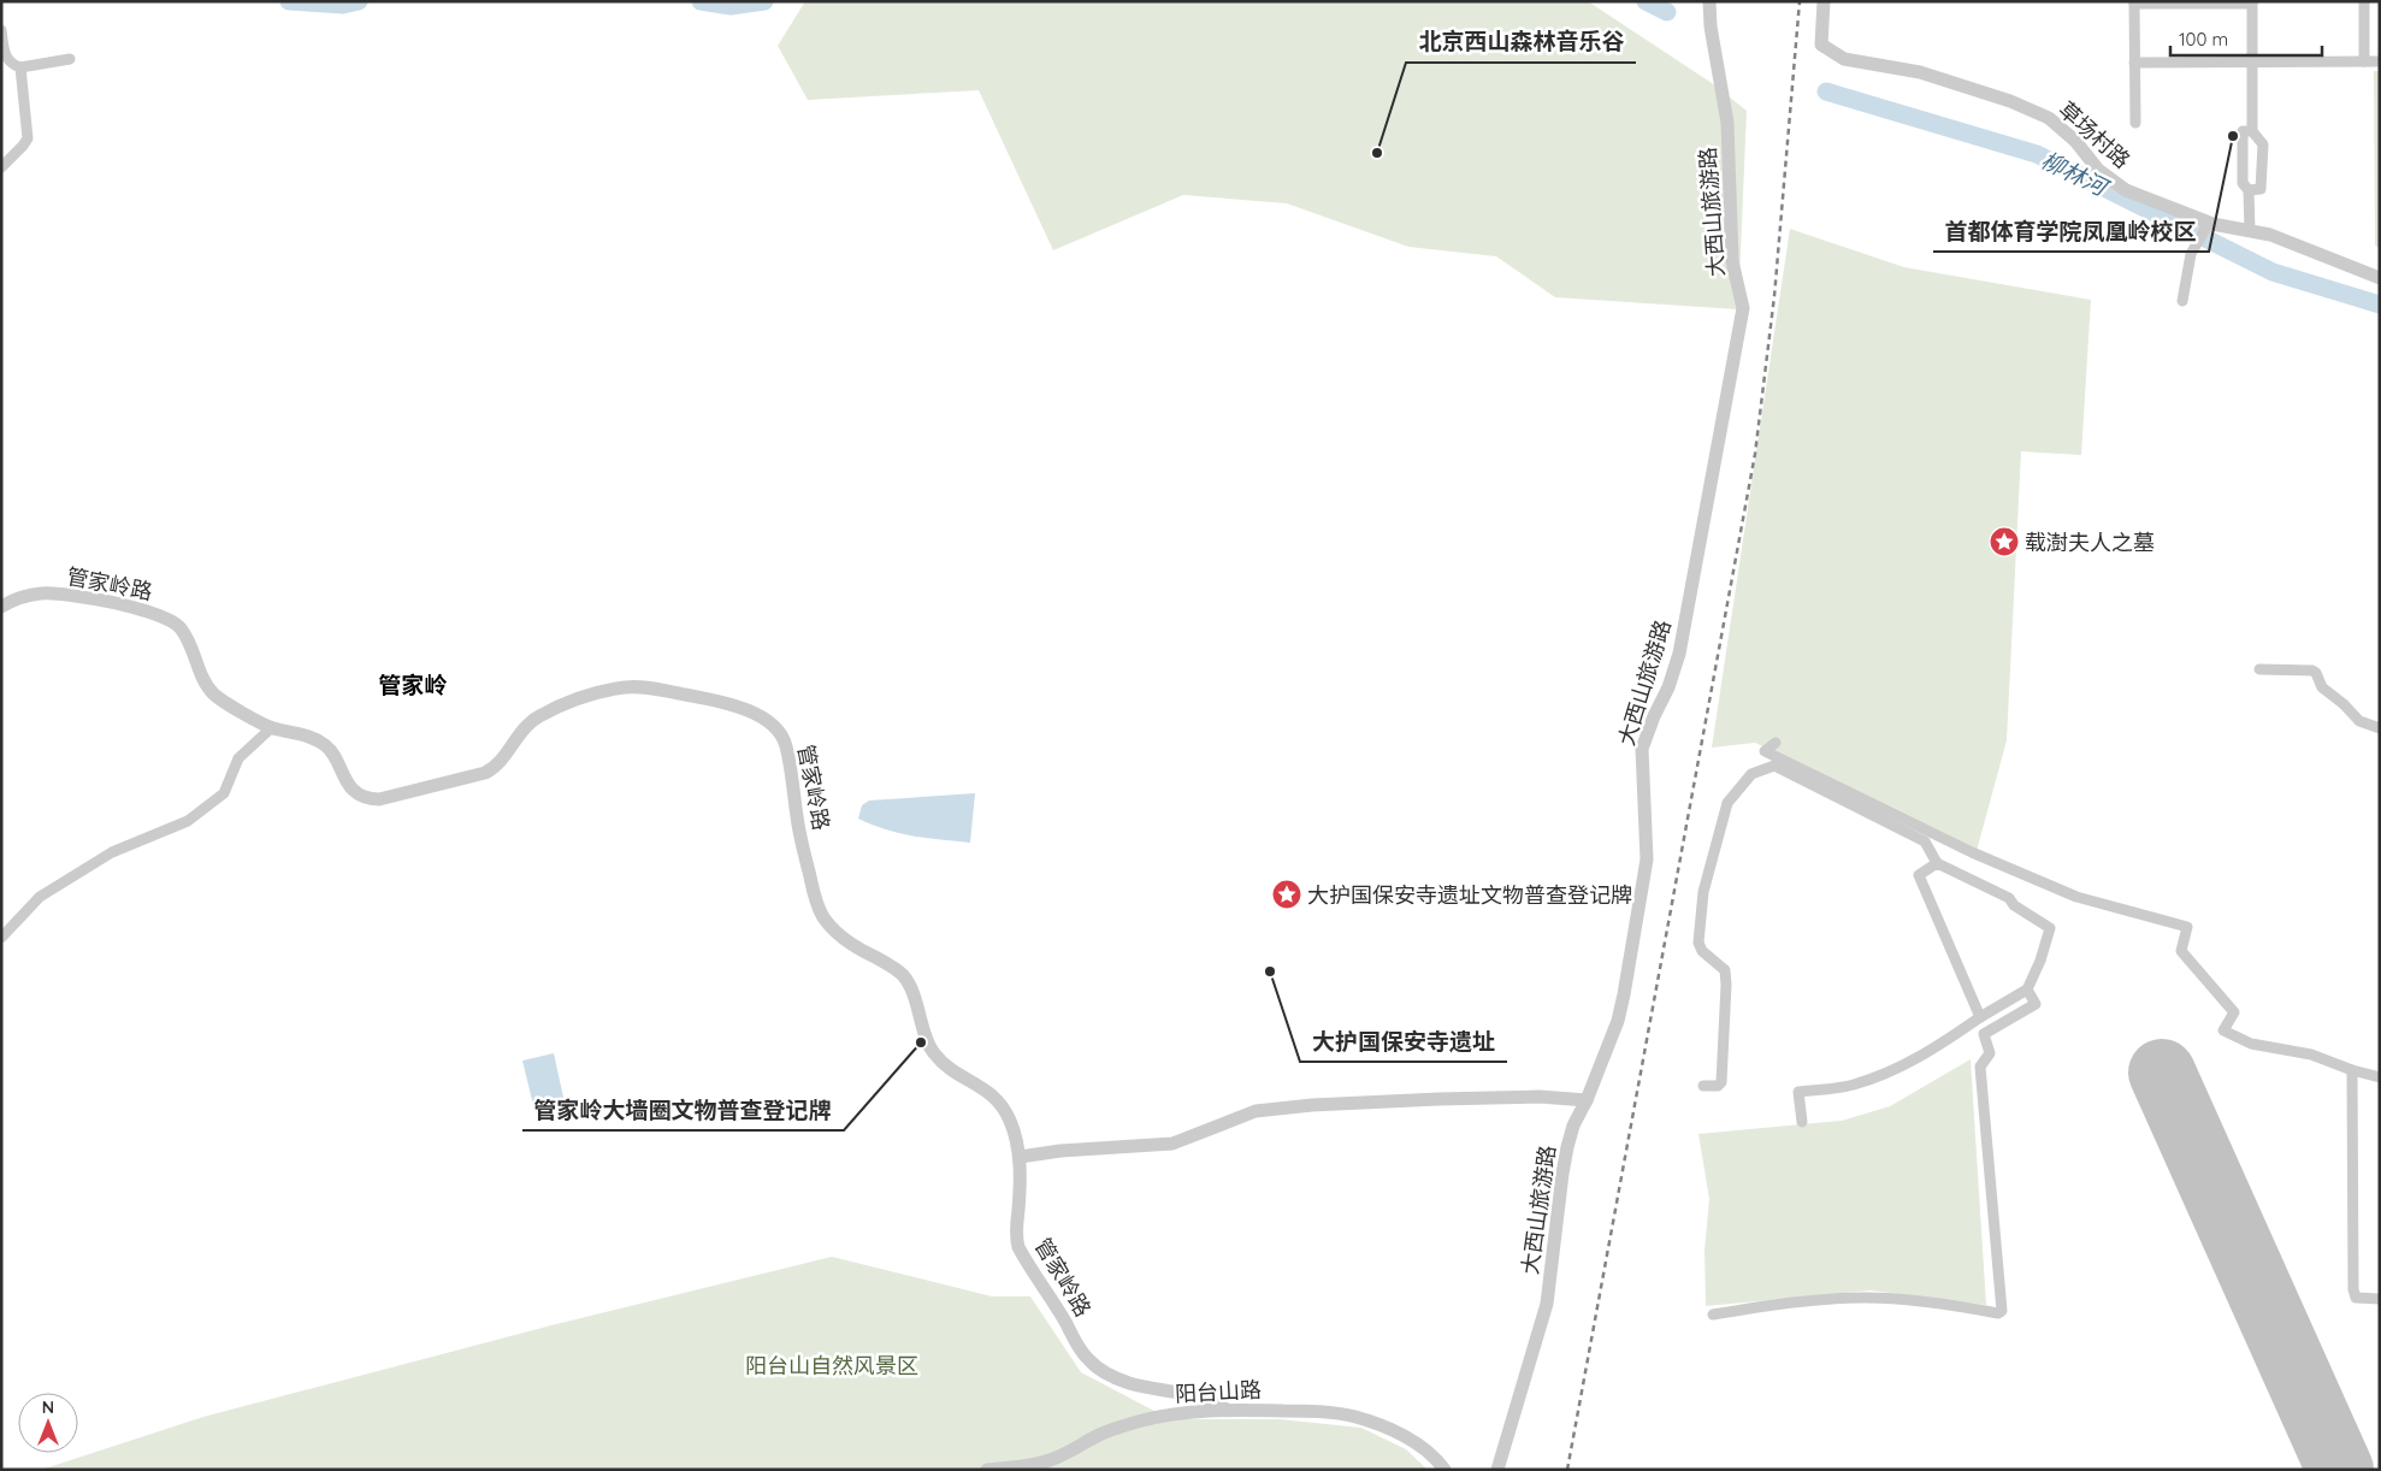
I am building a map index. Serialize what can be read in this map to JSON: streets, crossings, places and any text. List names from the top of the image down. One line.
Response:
{"streets":{"street":["草场村路","大西山旅游路","管家岭路","阳台山路"]},"crossings":[["管家岭路","阳台山路"]],"districts":["管家岭"],"water":["柳林河"],"parks":["阳台山自然风景区"],"places":{"other":["首都体育学院凤凰岭校区","北京西山森林音乐谷","大护国保安寺遗址","管家岭大墙圈文物普查登记牌"],"place":["载澍夫人之墓","大护国保安寺遗址文物普查登记牌"]},"scale_bar":"100 m","north":"top"}
